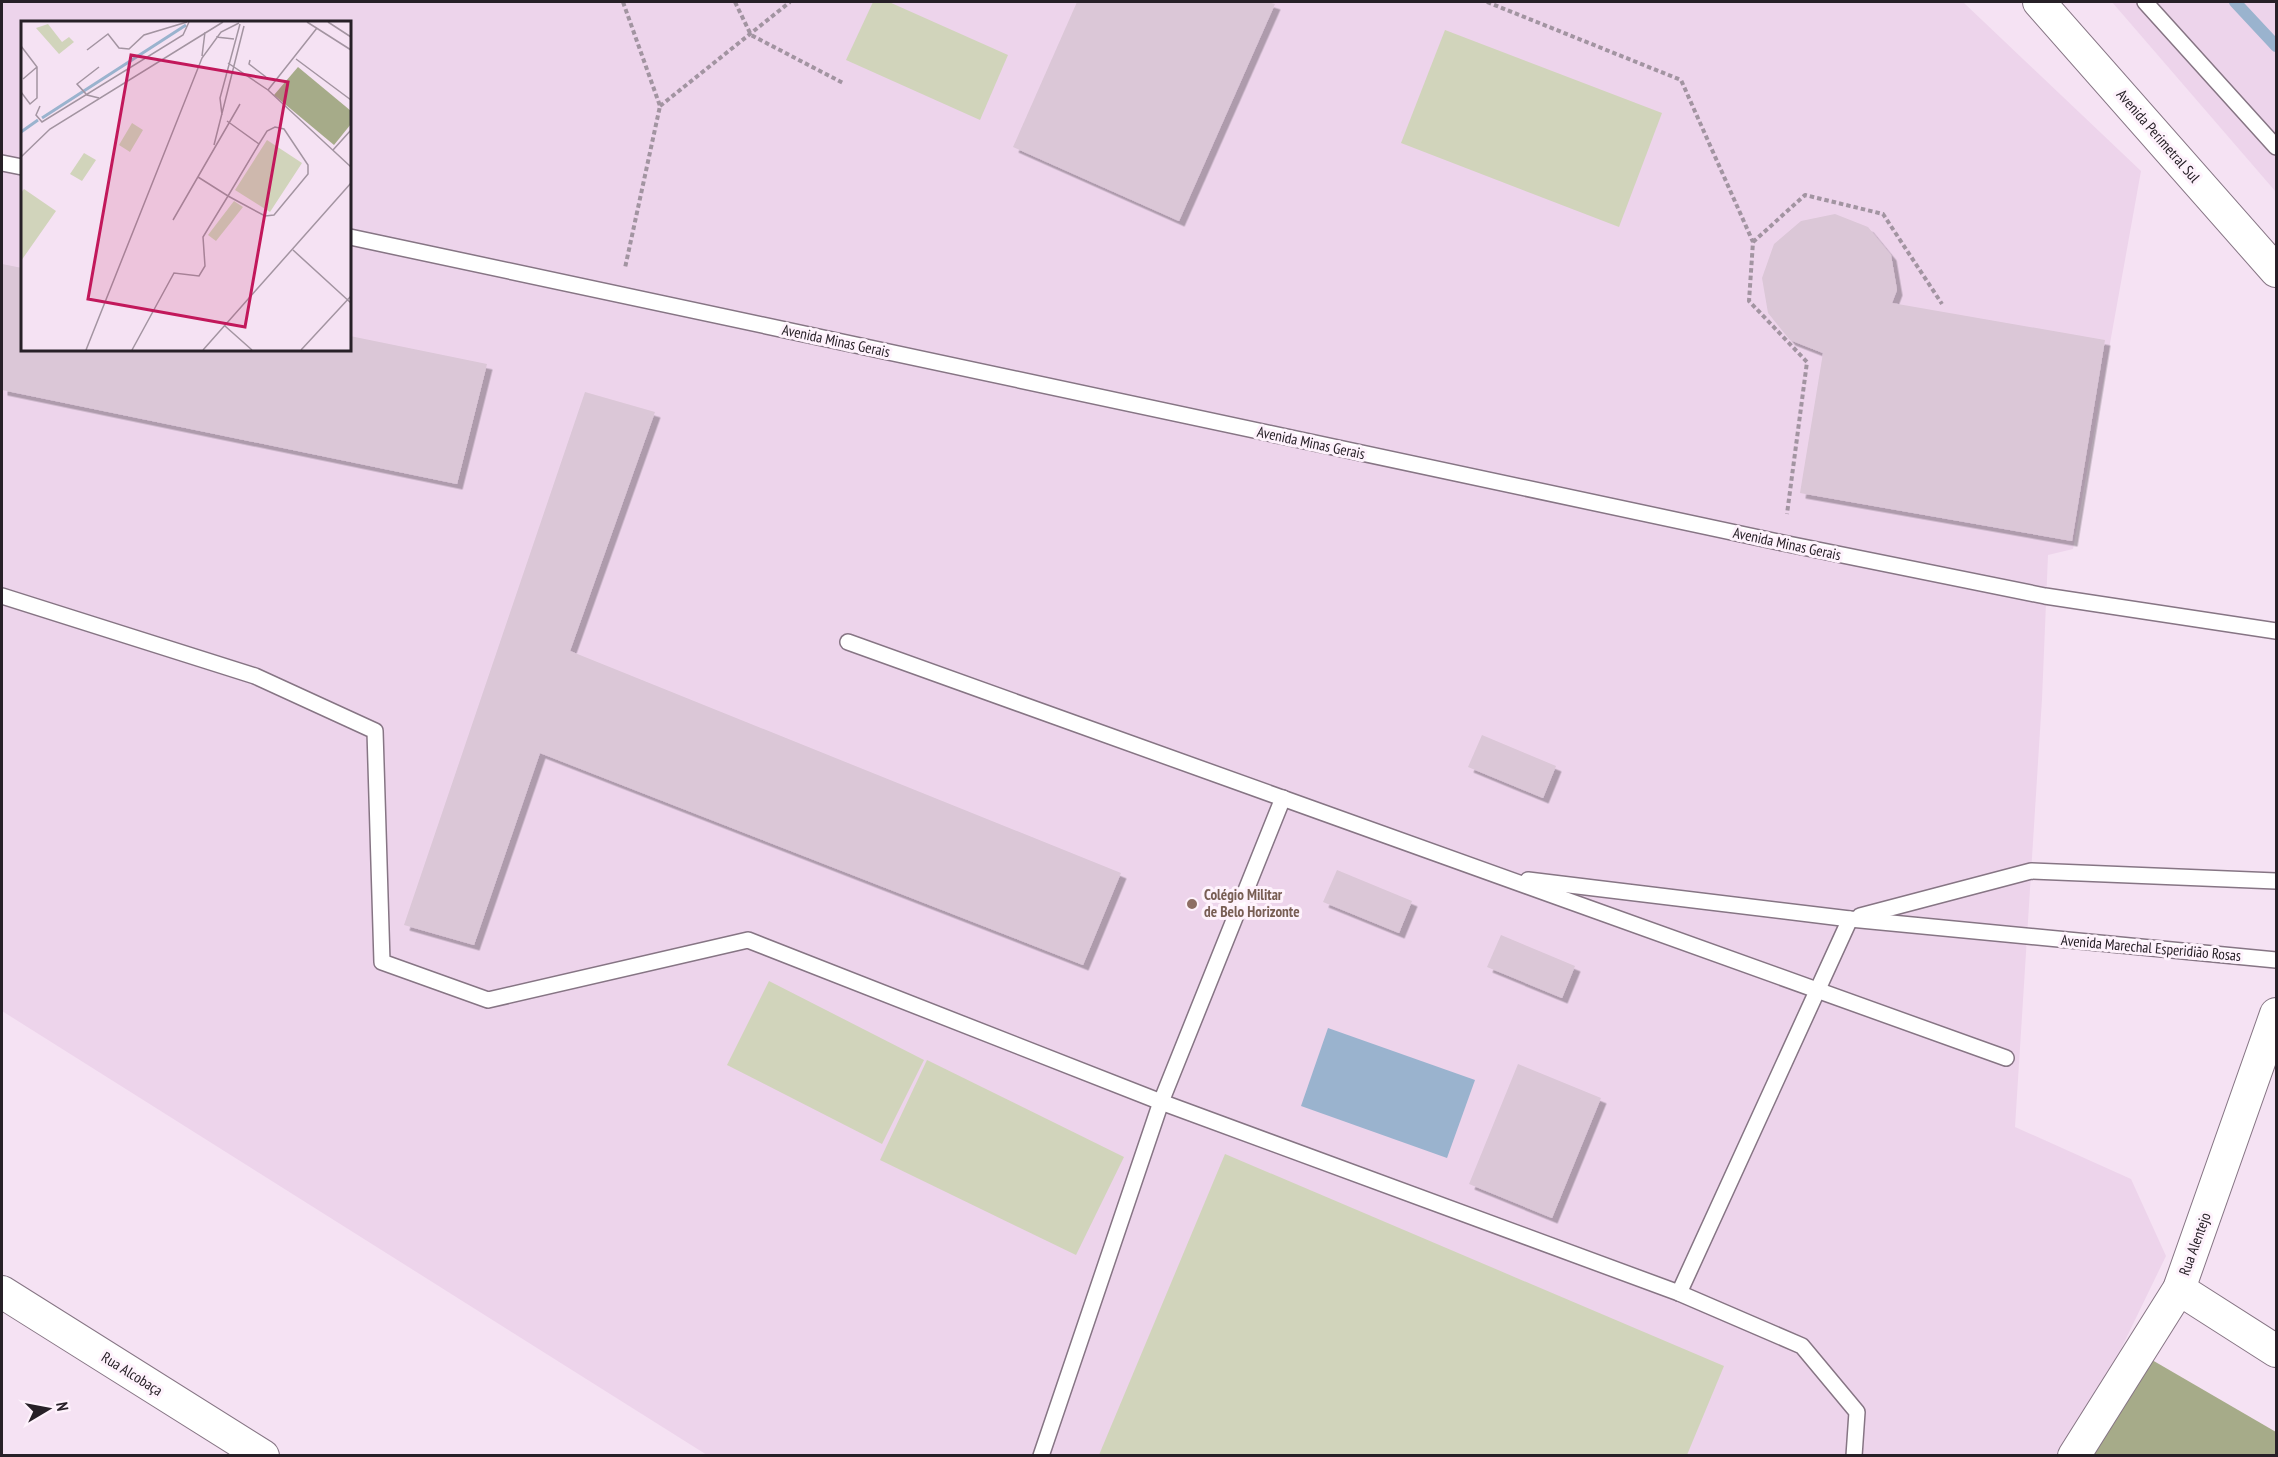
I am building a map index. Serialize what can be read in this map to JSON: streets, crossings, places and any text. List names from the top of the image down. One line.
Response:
{"streets":{"street":["Avenida Perimetral Sul","Rua Alentejo","Rua Alcobaça"],"lane":["Avenida Minas Gerais","Avenida Marechal Esperidião Rosas"]},"places":["Colégio Militar de Belo Horizonte"],"north":"right"}
